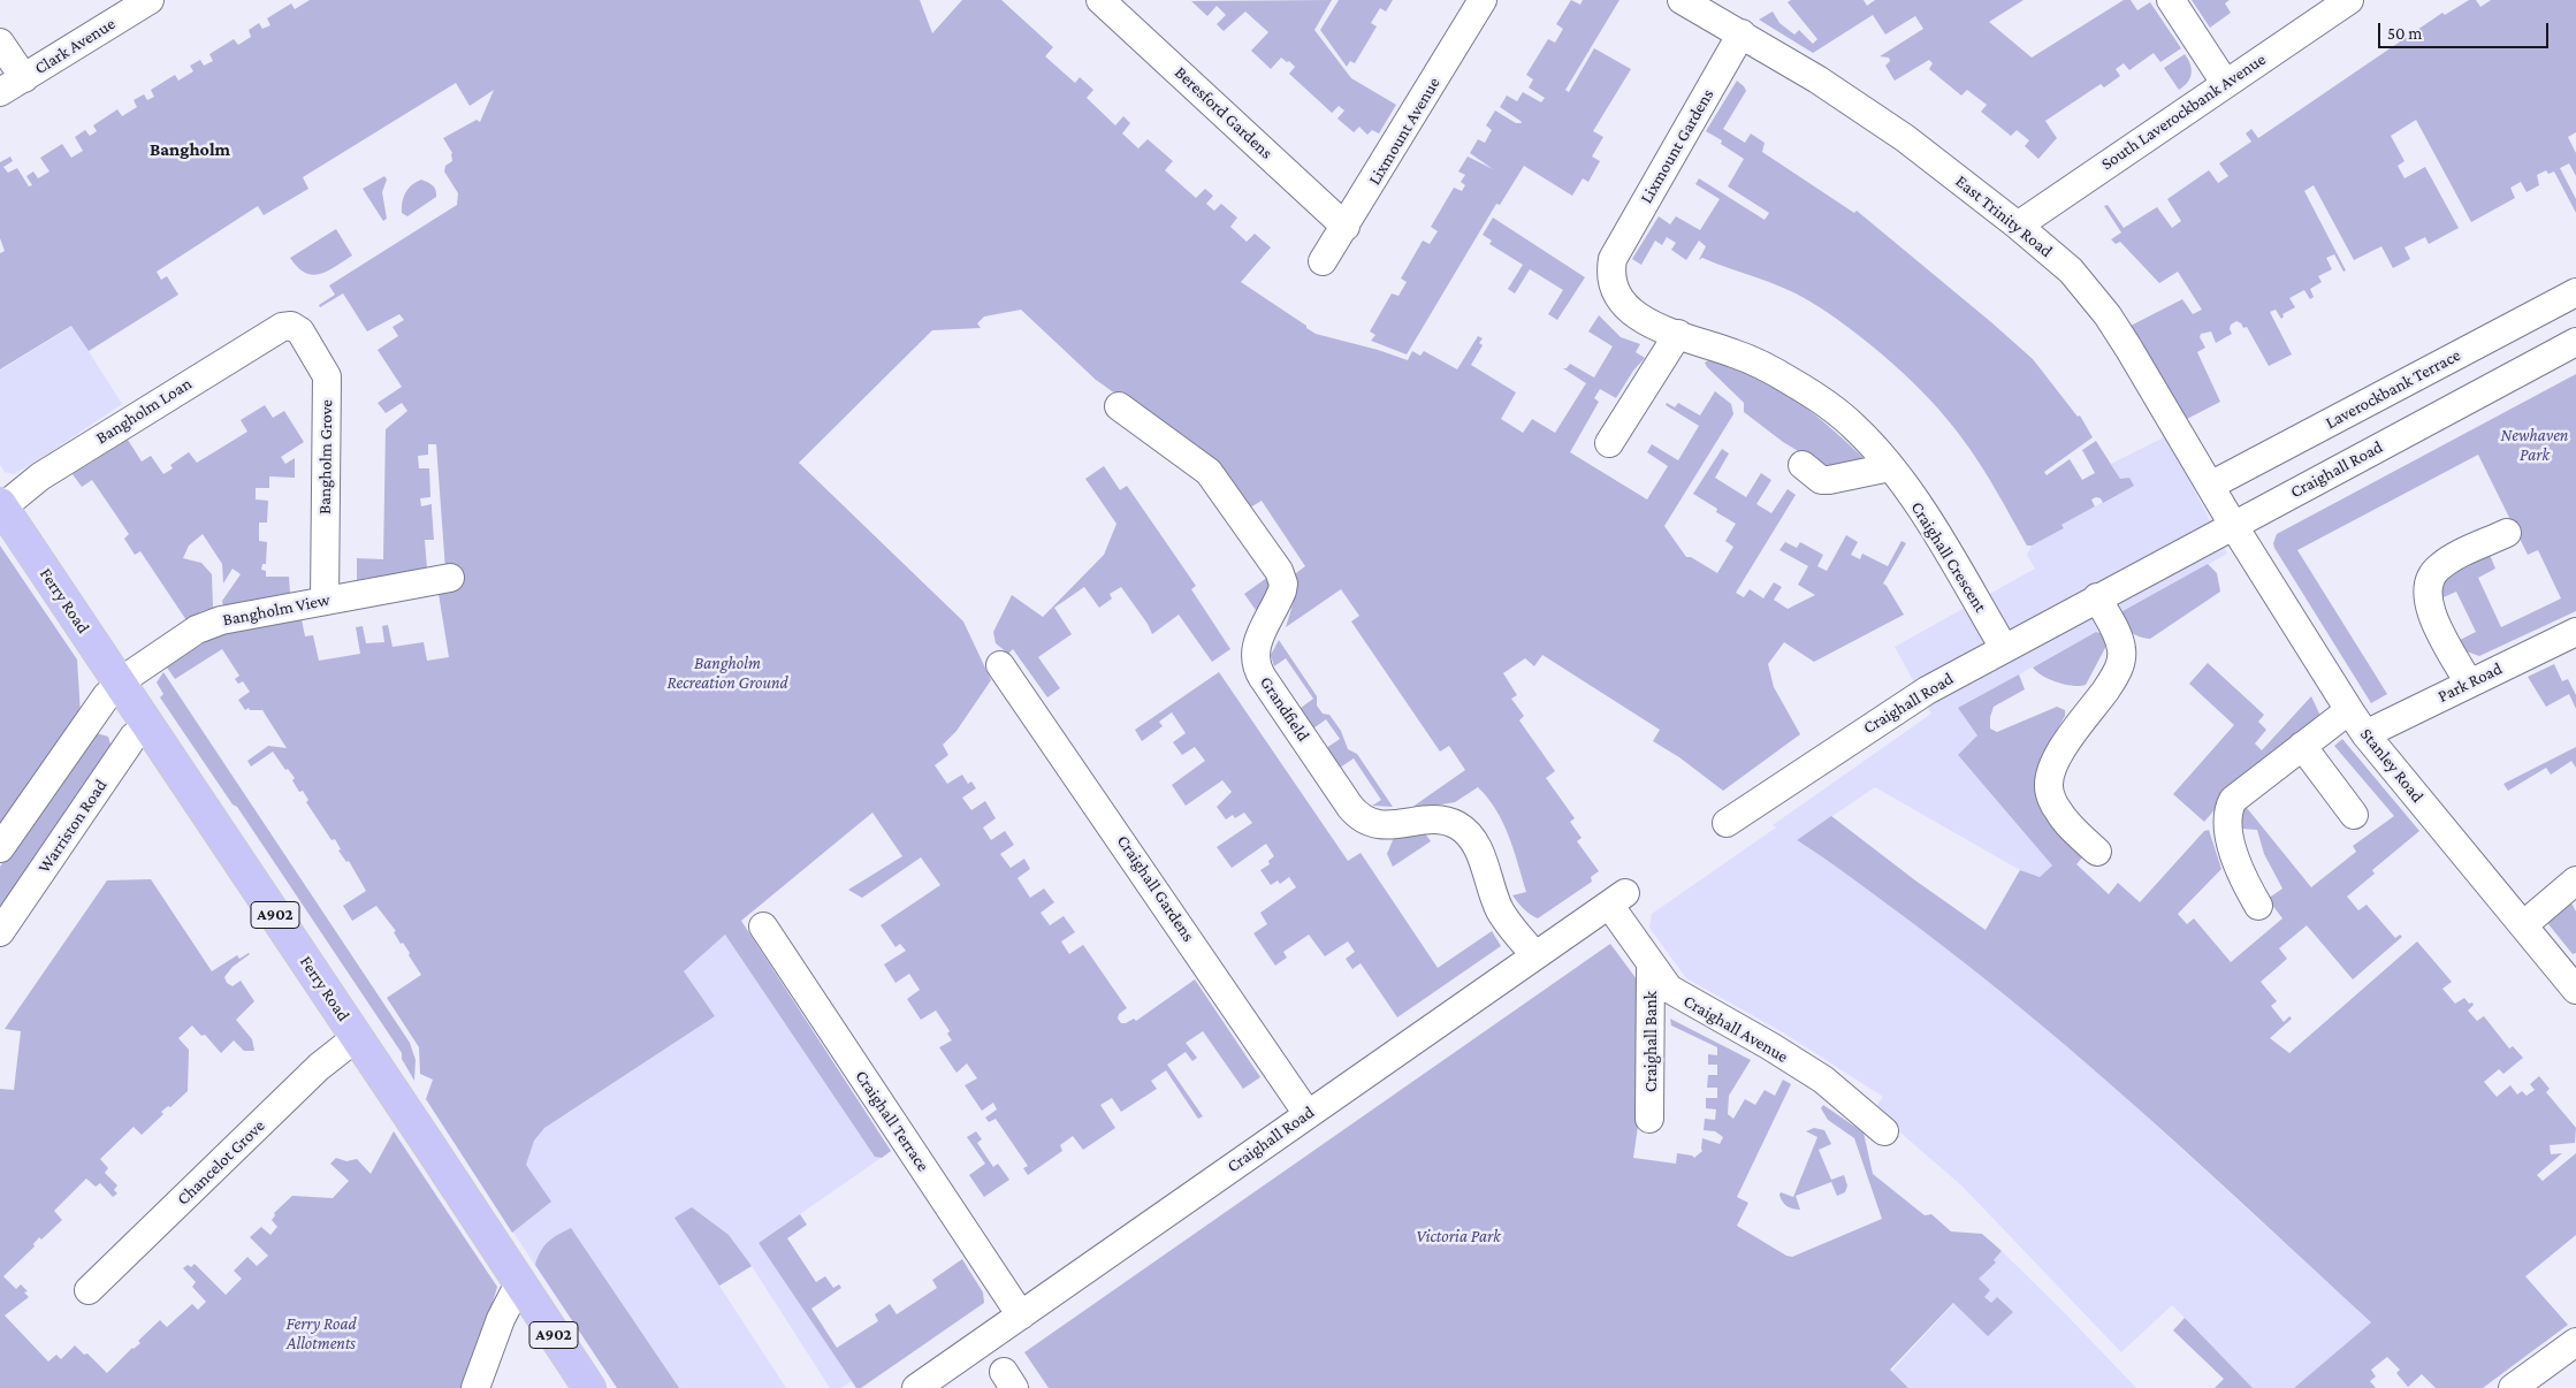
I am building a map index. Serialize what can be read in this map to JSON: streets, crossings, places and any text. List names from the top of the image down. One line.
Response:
{"streets":{"main road":["Ferry Road","A902"],"street":["Clark Avenue","South Laverockbank Avenue","Beresford Gardens","Lixmount Avenue","Lixmount Gardens","East Trinity Road","Laverockbank Terrace","Bangholm Loan","Bangholm Grove","Craighall Road","Craighall Crescent","Bangholm View","Park Road","Grandfield","Stanley Road","Warriston Road","Craighall Gardens","Craighall Avenue","Craighall Bank","Craighall Terrace","Chancelot Grove"]},"crossings":[["South Laverockbank Avenue","East Trinity Road"],["Beresford Gardens","Lixmount Avenue"],["Lixmount Gardens","East Trinity Road"],["Lixmount Gardens","Craighall Crescent"],["East Trinity Road","Laverockbank Terrace"],["East Trinity Road","Craighall Road"],["East Trinity Road","Stanley Road"],["Bangholm Loan","Bangholm Grove"],["Bangholm Loan","Ferry Road"],["Bangholm Grove","Bangholm View"],["Craighall Road","Craighall Crescent"],["Craighall Road","Grandfield"],["Craighall Road","Stanley Road"],["Craighall Road","Craighall Gardens"],["Craighall Road","Craighall Avenue"],["Craighall Road","Craighall Terrace"],["Ferry Road","Bangholm View"],["Ferry Road","Warriston Road"],["Ferry Road","Chancelot Grove"],["Park Road","Stanley Road"],["Craighall Avenue","Craighall Bank"]],"districts":["Bangholm"],"parks":["Newhaven Park","Bangholm Recreation Ground","Victoria Park","Ferry Road Allotments"],"scale_bar":"50 m"}
